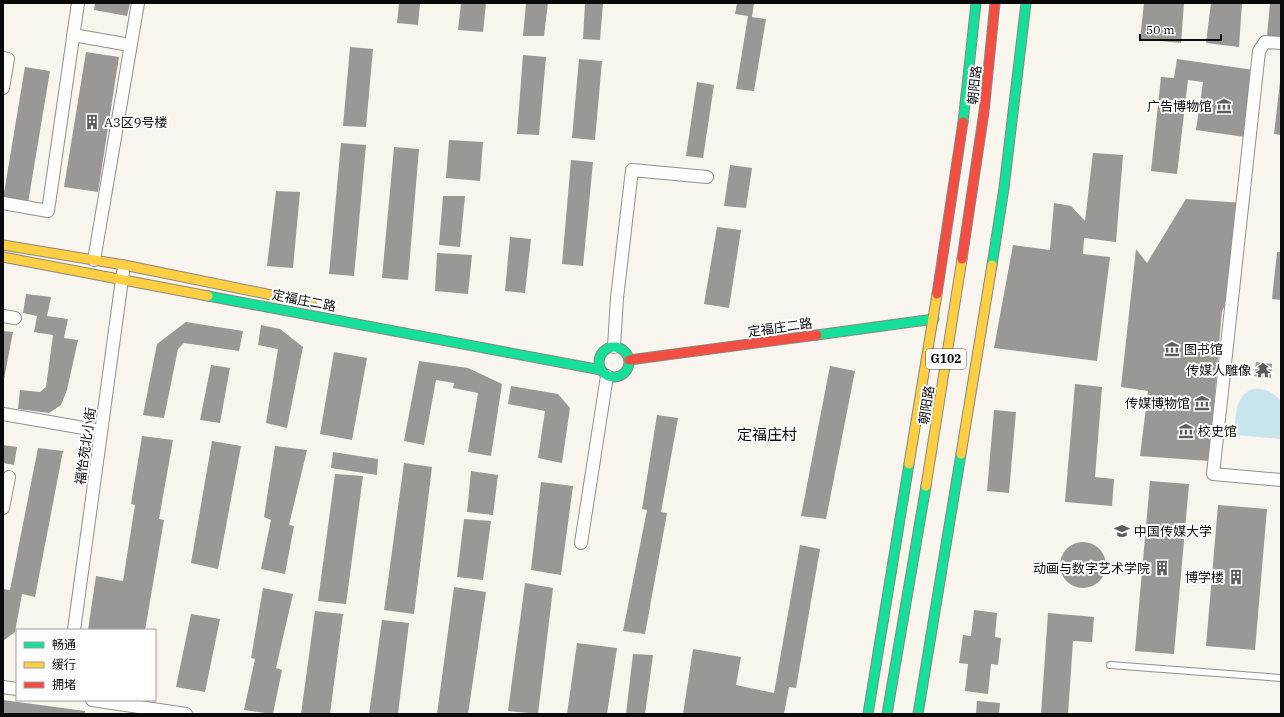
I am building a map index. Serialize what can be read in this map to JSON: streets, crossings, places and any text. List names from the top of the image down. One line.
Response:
{"streets":{"main road":["朝阳路","定福庄二路","G102"],"street":["福怡苑北小街"]},"crossings":[["朝阳路","定福庄二路"],["定福庄二路","福怡苑北小街"]],"districts":["定福庄村"],"places":{"museum":["广告博物馆","图书馆","传媒博物馆","校史馆"],"building":["A3区9号楼","动画与数字艺术学院","博学楼"],"temple":["传媒人雕像"],"school or university":["中国传媒大学"]},"legend":["畅通","缓行","拥堵"],"scale_bar":"50 m"}
